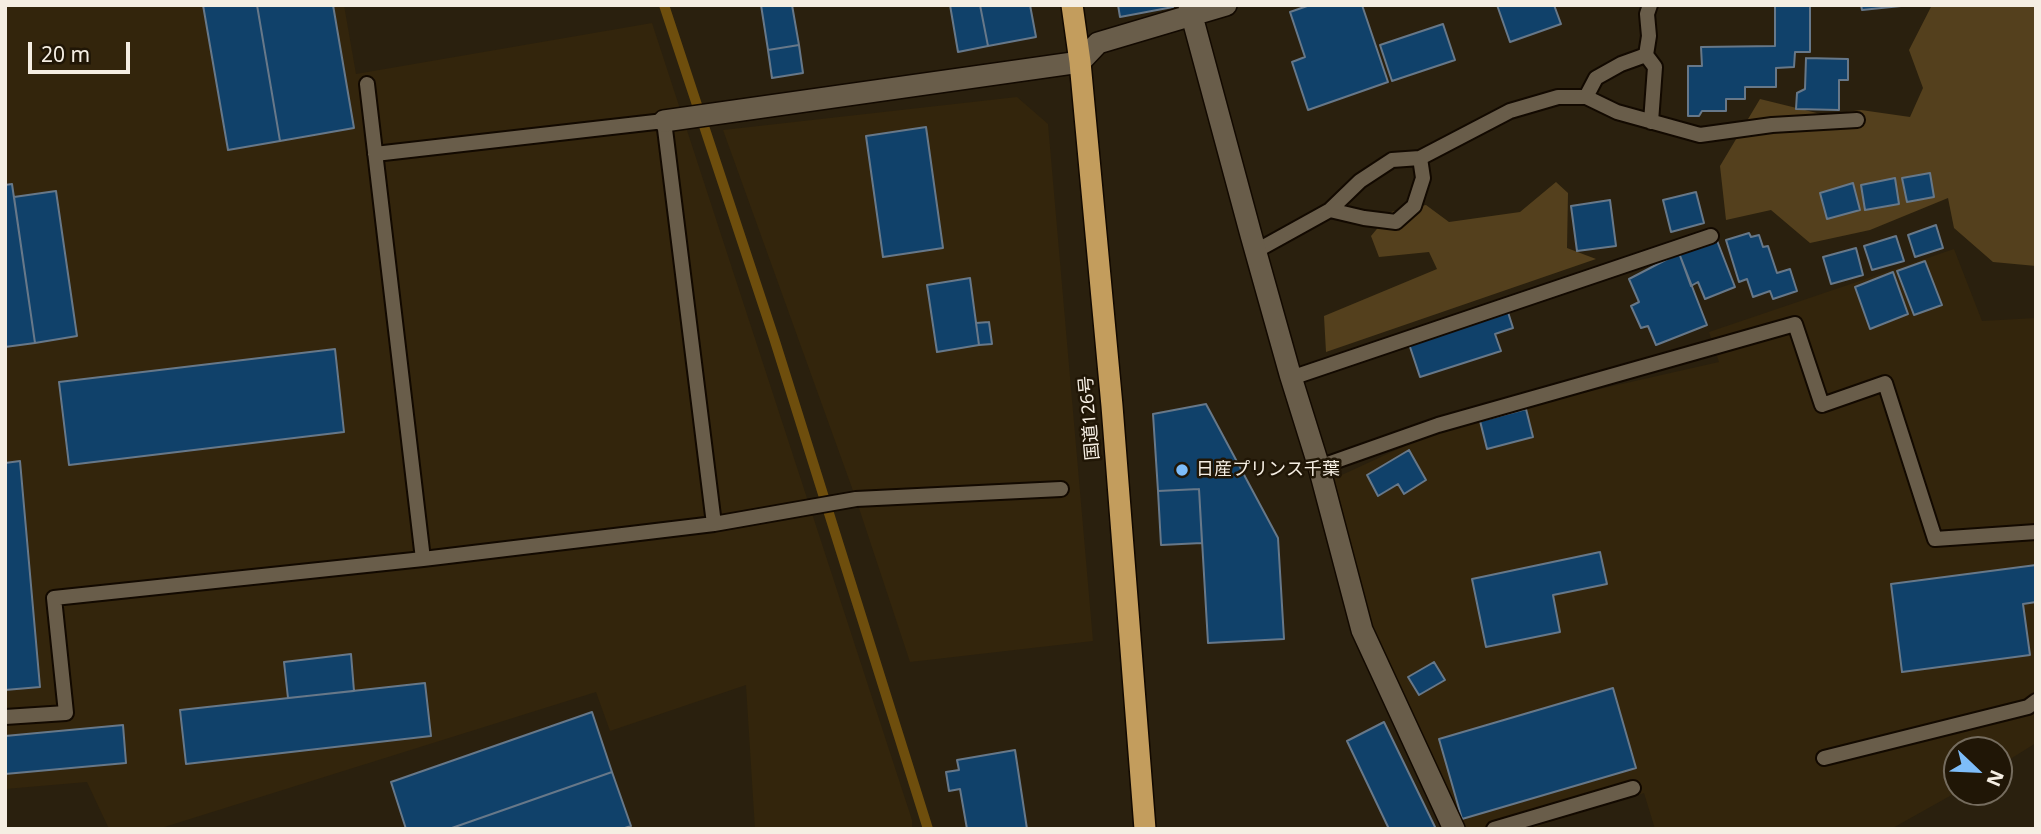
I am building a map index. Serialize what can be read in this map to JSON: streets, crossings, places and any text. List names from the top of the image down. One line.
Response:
{"streets":{"highway":["国道126号"]},"places":["日産プリンス千葉"],"scale_bar":"20 m","north":"bottom right"}
